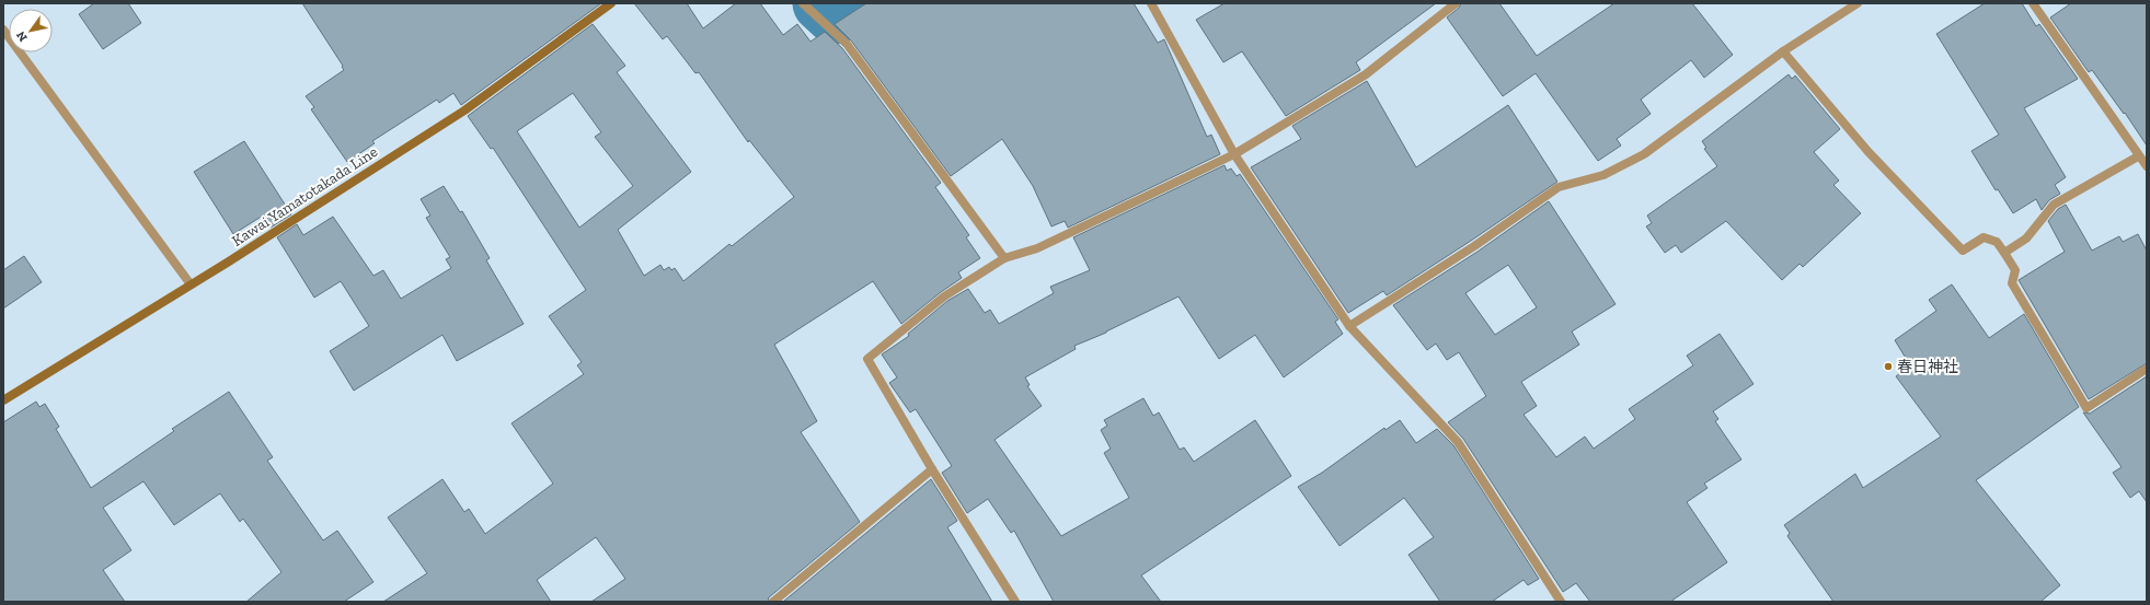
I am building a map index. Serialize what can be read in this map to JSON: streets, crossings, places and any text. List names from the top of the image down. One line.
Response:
{"streets":{"main road":["Kawai Yamatotakada Line"]},"places":["春日神社"],"north":"bottom left"}
